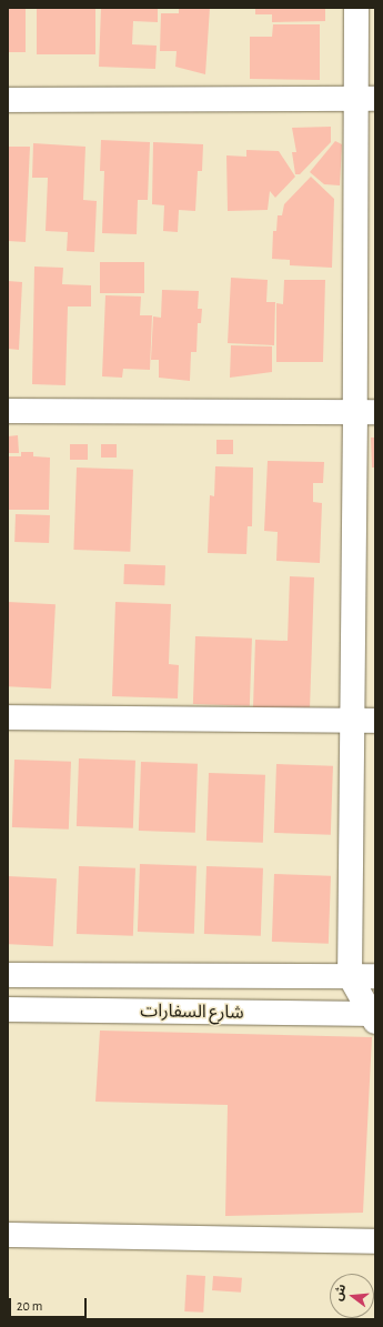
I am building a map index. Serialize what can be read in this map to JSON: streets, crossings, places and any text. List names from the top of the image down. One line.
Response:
{"streets":{"street":["شارع السفارات"]},"scale_bar":"20 m","north":"left"}
